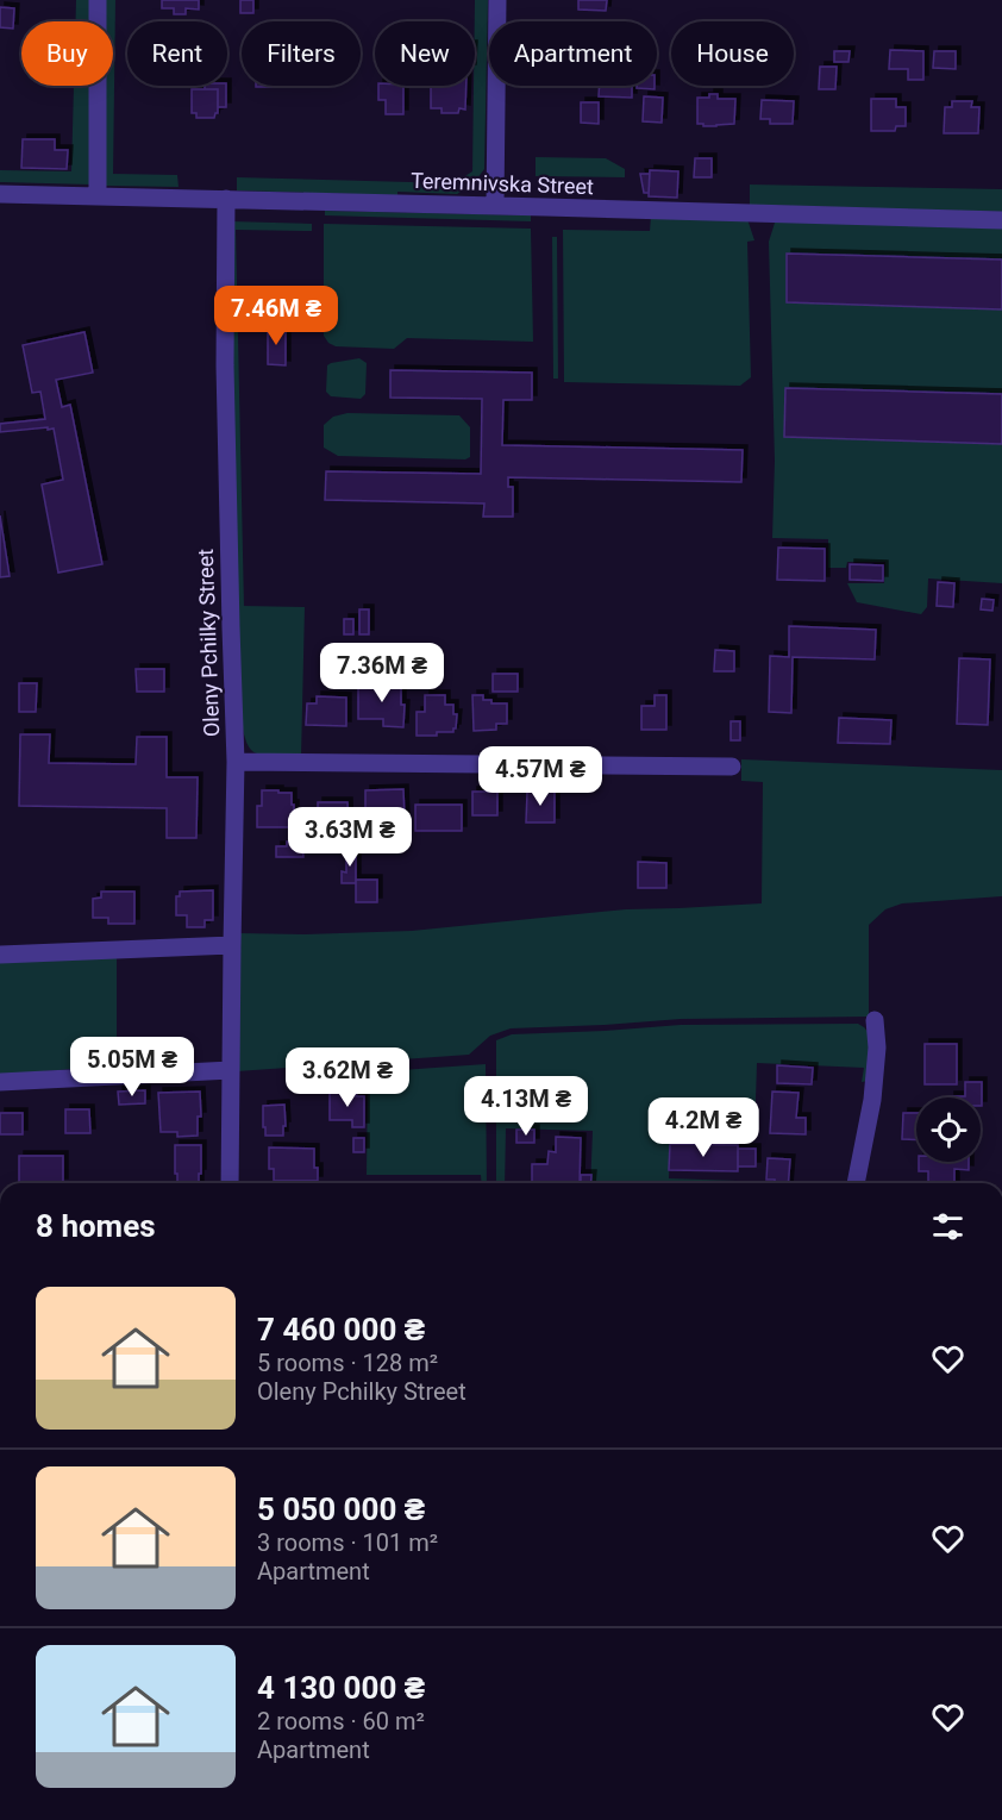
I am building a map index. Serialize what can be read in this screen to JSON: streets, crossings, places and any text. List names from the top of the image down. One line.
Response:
{"streets":{"street":["Teremnivska Street","Oleny Pchilky Street"]},"crossings":[["Teremnivska Street","Oleny Pchilky Street"]],"page":{"chip":["Buy","Rent","Filters","New","Apartment","House"],"price":["7.46M ₴","7.36M ₴","4.57M ₴","3.63M ₴","5.05M ₴","3.62M ₴","4.13M ₴","4.2M ₴"],"heading":"8 homes","list":[{"name":"7 460 000 ₴","note":"5 rooms · 128 m² · Oleny Pchilky Street"},{"name":"5 050 000 ₴","note":"3 rooms · 101 m² · Apartment"},{"name":"4 130 000 ₴","note":"2 rooms · 60 m² · Apartment"}]}}
